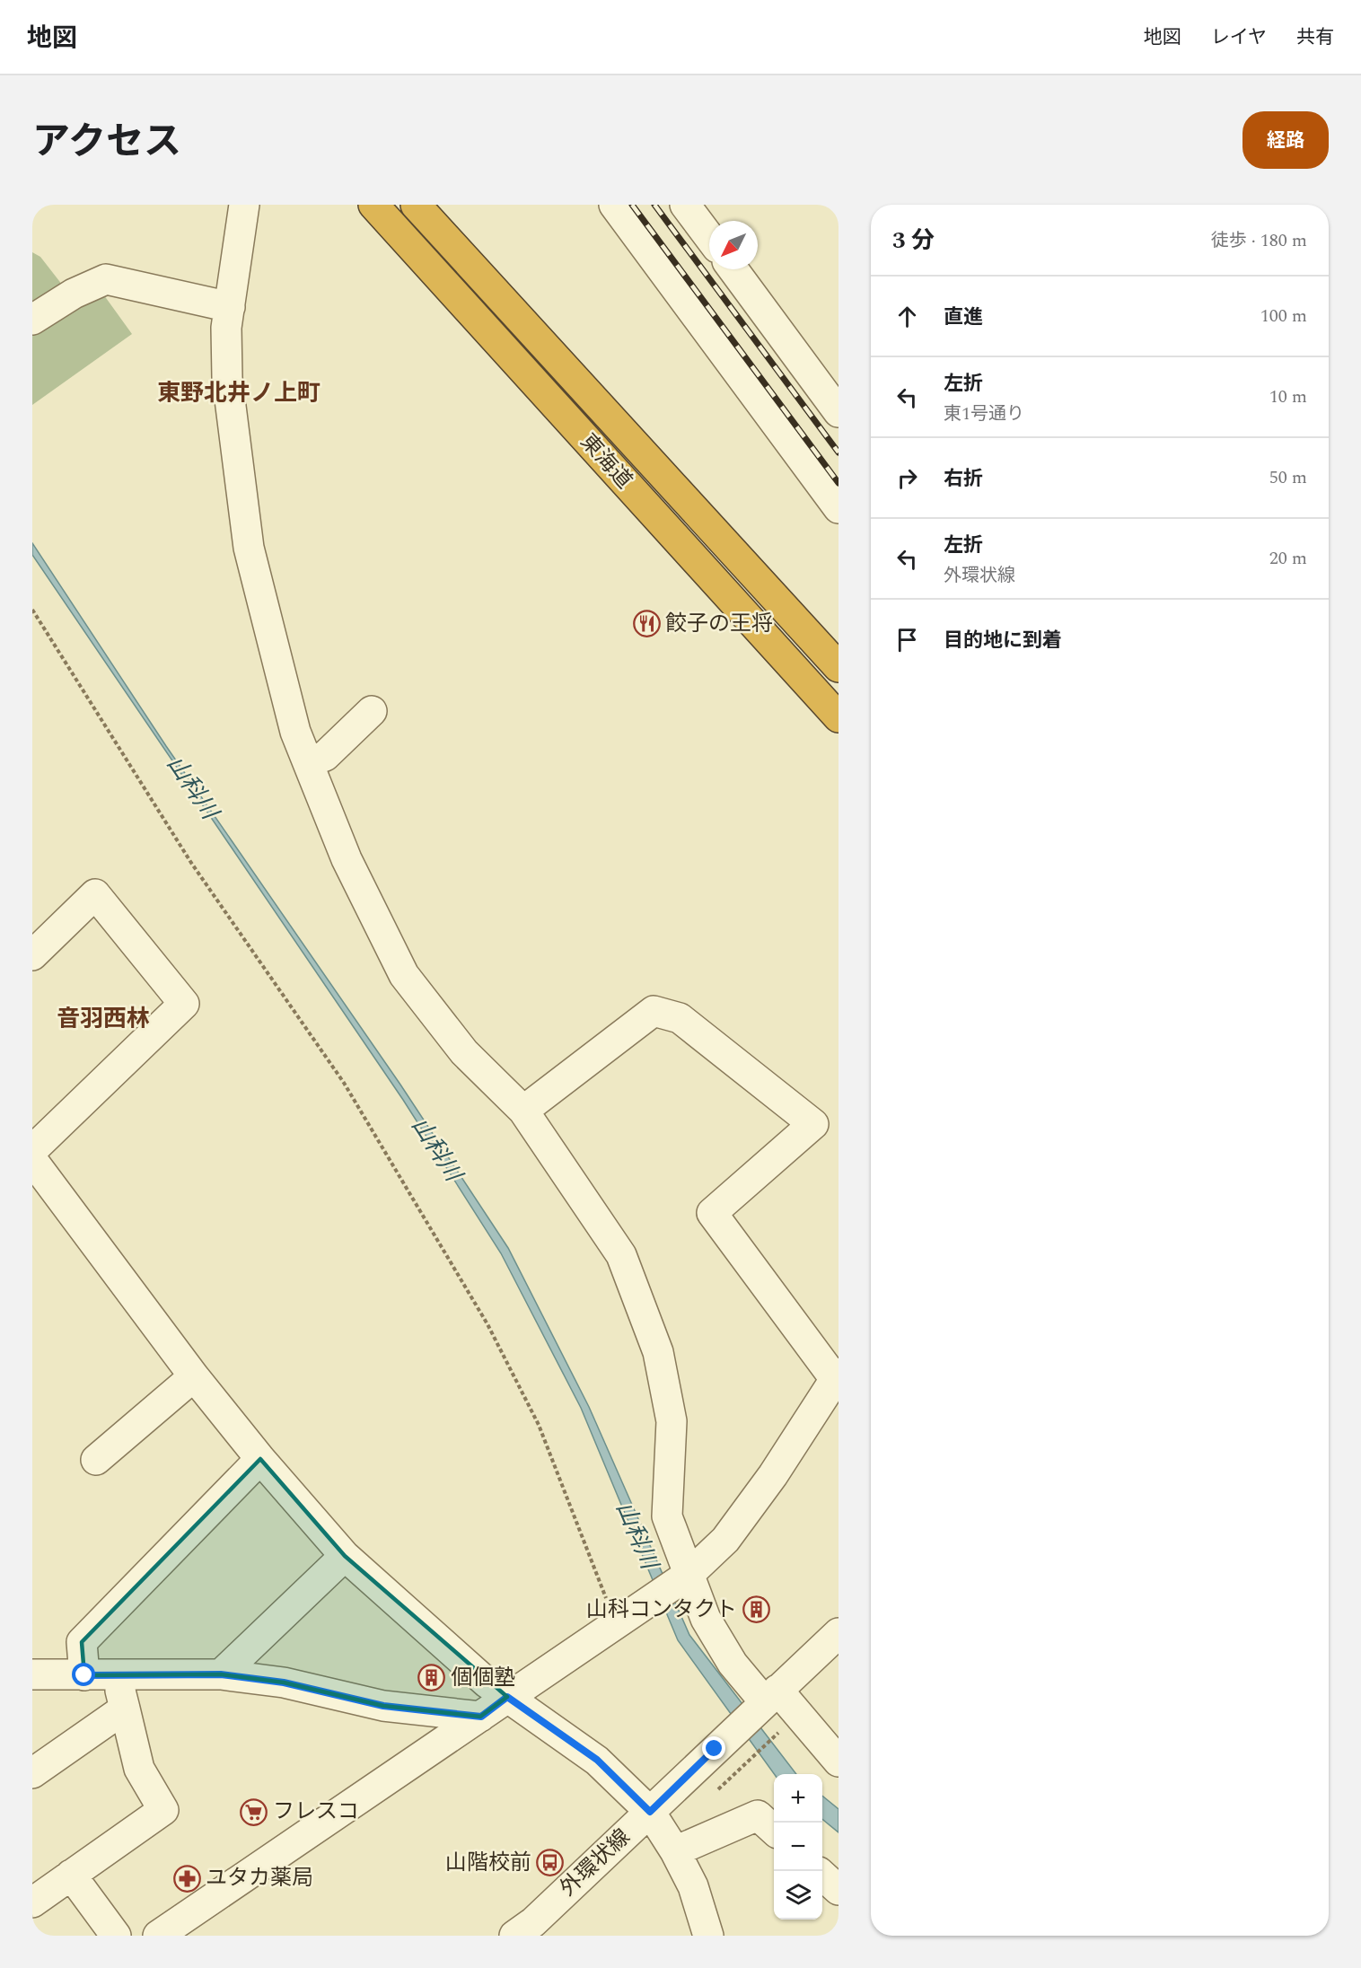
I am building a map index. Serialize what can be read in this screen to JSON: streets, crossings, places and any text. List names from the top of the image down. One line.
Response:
{"streets":{"highway":["東海道"],"street":["外環状線"]},"districts":["東野北井ノ上町","音羽西林"],"water":["山科川"],"places":{"restaurant":["餃子の王将"],"building":["山科コンタクト","個個塾"],"supermarket":["フレスコ"],"bus stop":["山階校前"],"pharmacy":["ユタカ薬局"]},"north":"bottom left","page":{"header":"地図","nav":["地図","レイヤ","共有"],"title":"アクセス","buttons":"経路","heading":["3 分","徒歩 · 180 m"],"list":[["直進","100 m"],["左折","東1号通り","10 m"],["右折","50 m"],["左折","外環状線","20 m"],"目的地に到着"],"map_buttons":["+","−"]}}
